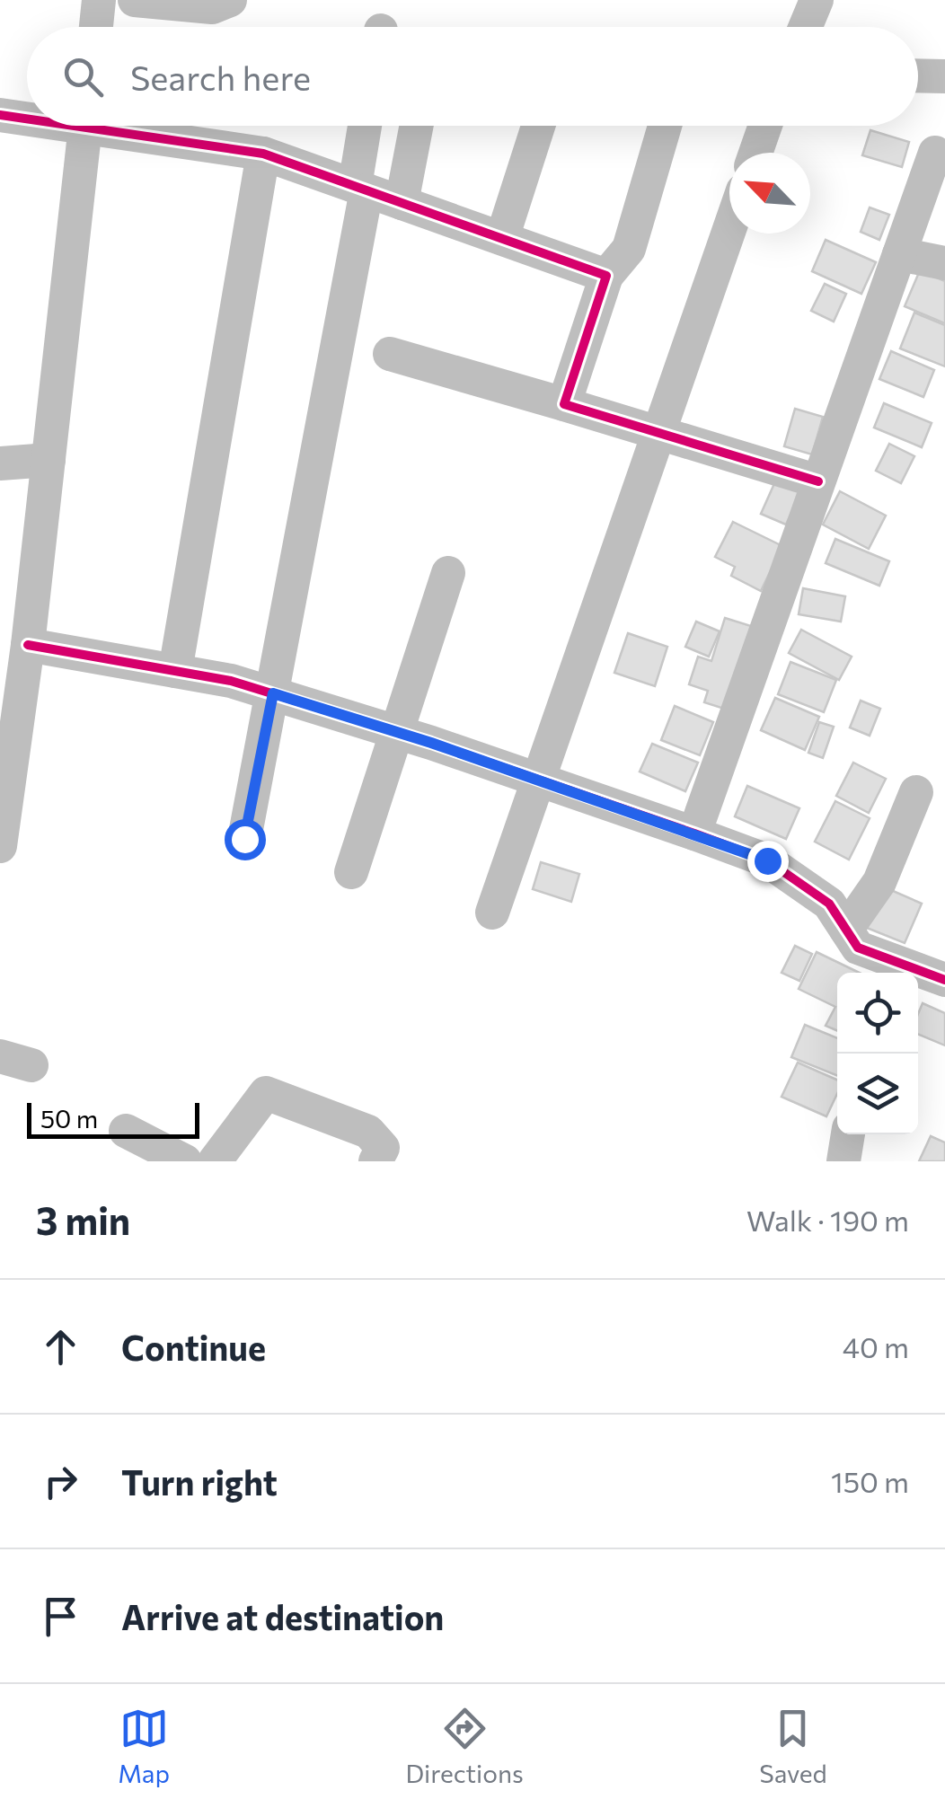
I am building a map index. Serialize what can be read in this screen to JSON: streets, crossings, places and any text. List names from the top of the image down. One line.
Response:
{"scale_bar":"50 m","north":"top left","page":{"search":"Search here","scale":"50 m","heading":["3 min","Walk · 190 m"],"list":[["Continue","40 m"],["Turn right","150 m"],"Arrive at destination"],"nav":["Map","Directions","Saved"]}}
